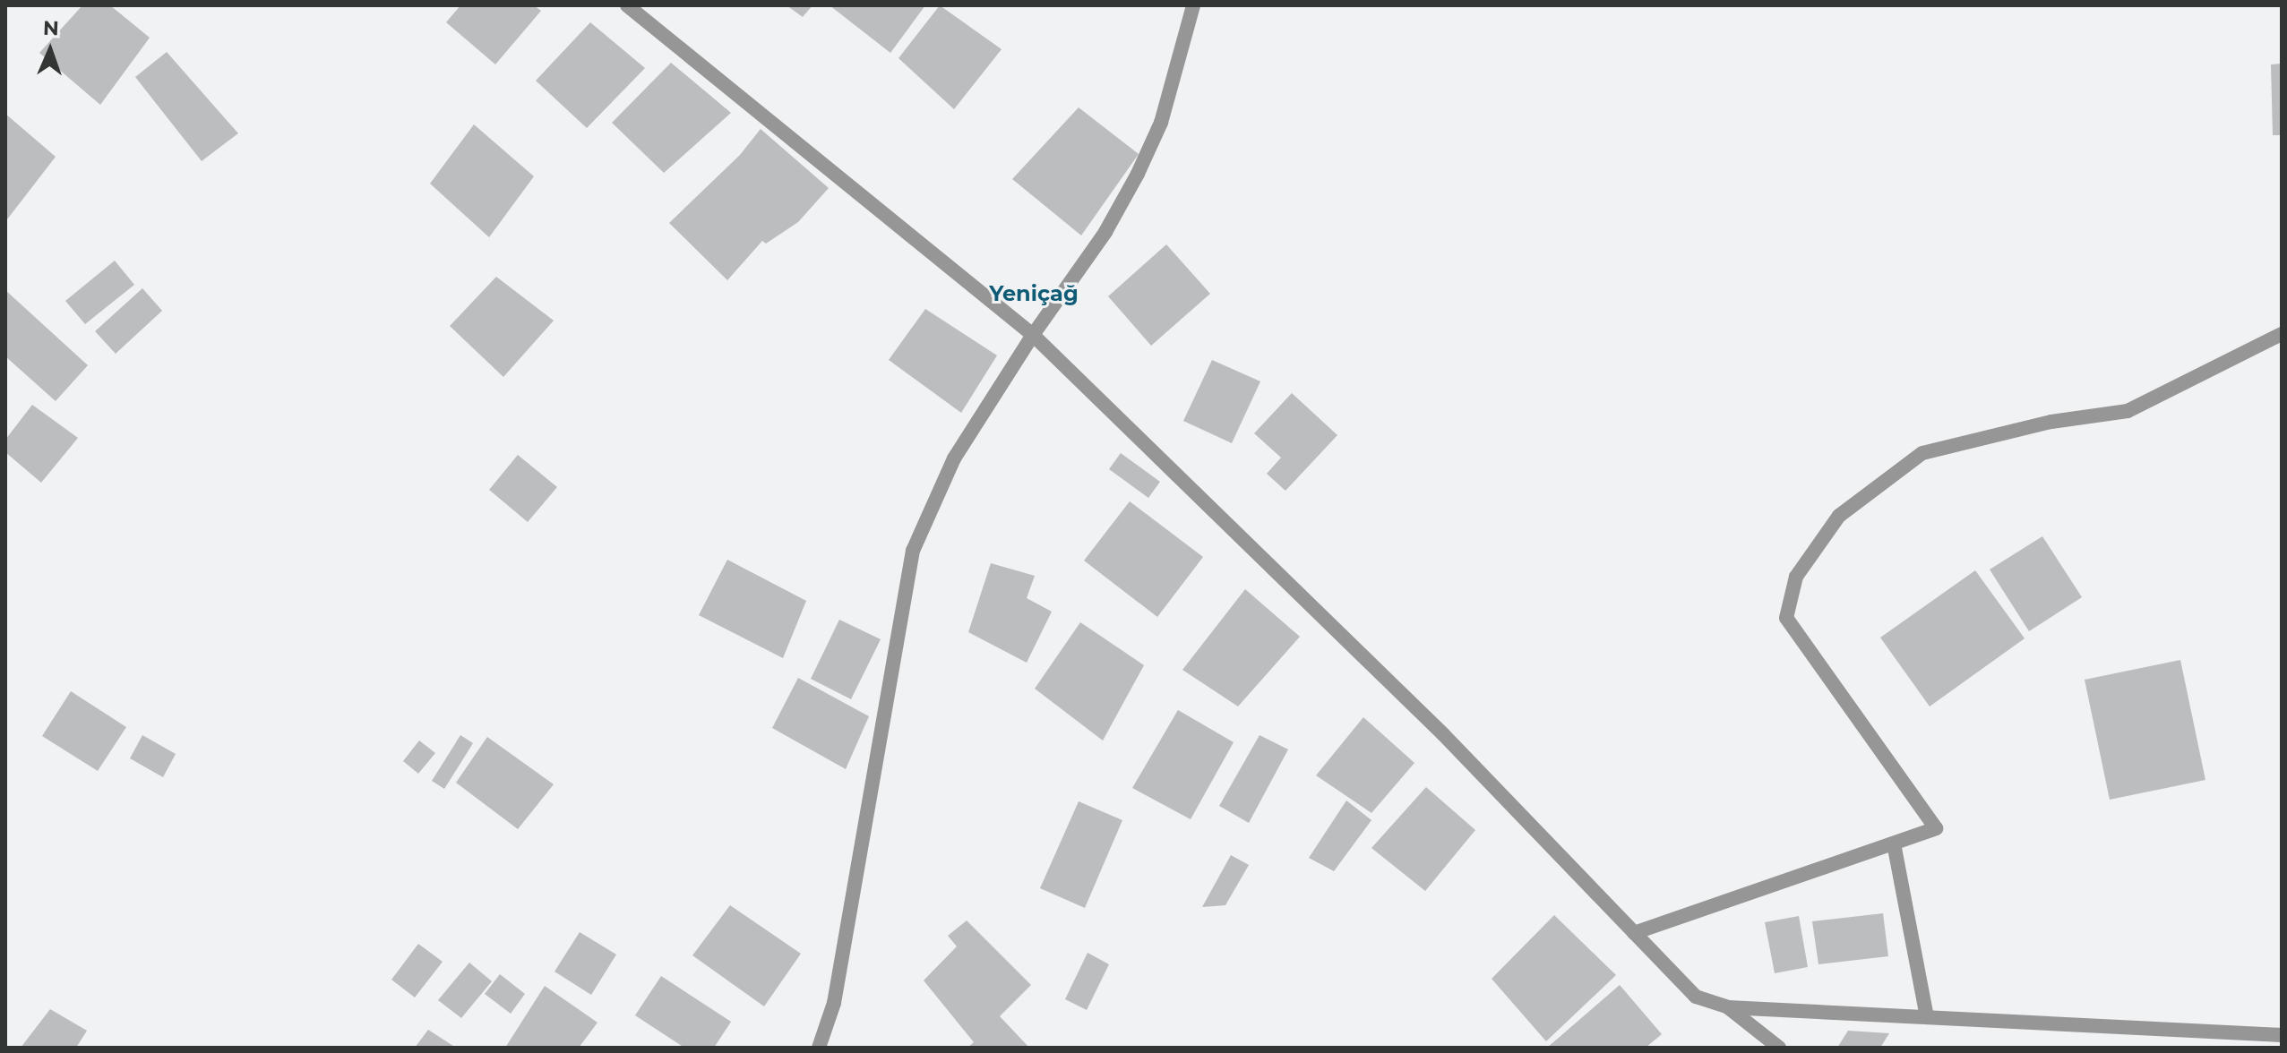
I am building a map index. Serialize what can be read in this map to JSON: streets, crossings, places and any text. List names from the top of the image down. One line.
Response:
{"districts":["Yeniçağ"],"north":"top"}
